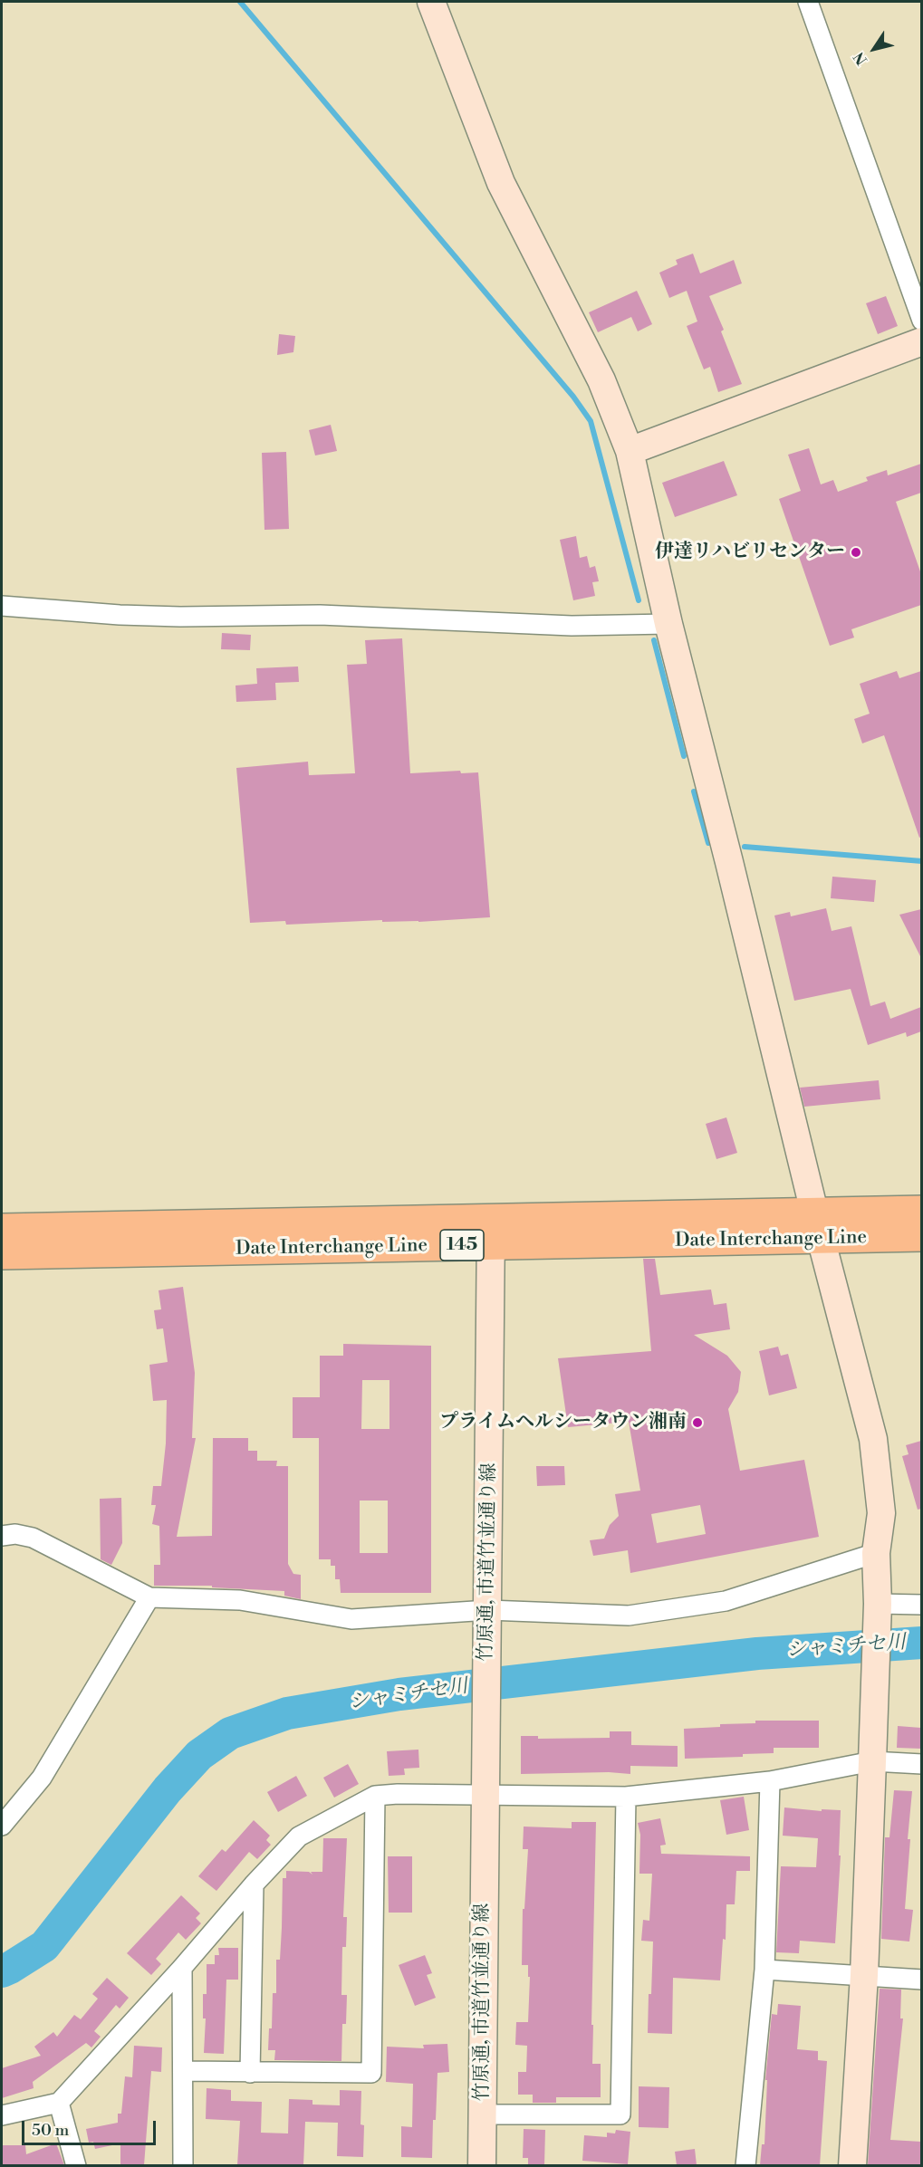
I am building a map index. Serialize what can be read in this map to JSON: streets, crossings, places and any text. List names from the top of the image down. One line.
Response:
{"streets":{"main road":["Date Interchange Line","145"],"street":["竹原通, 市道竹並通り線"]},"crossings":[["Date Interchange Line","竹原通, 市道竹並通り線"]],"water":["シャミチセ川"],"places":["伊達リハビリセンター","プライムヘルシータウン湘南"],"scale_bar":"50 m","north":"bottom left"}
